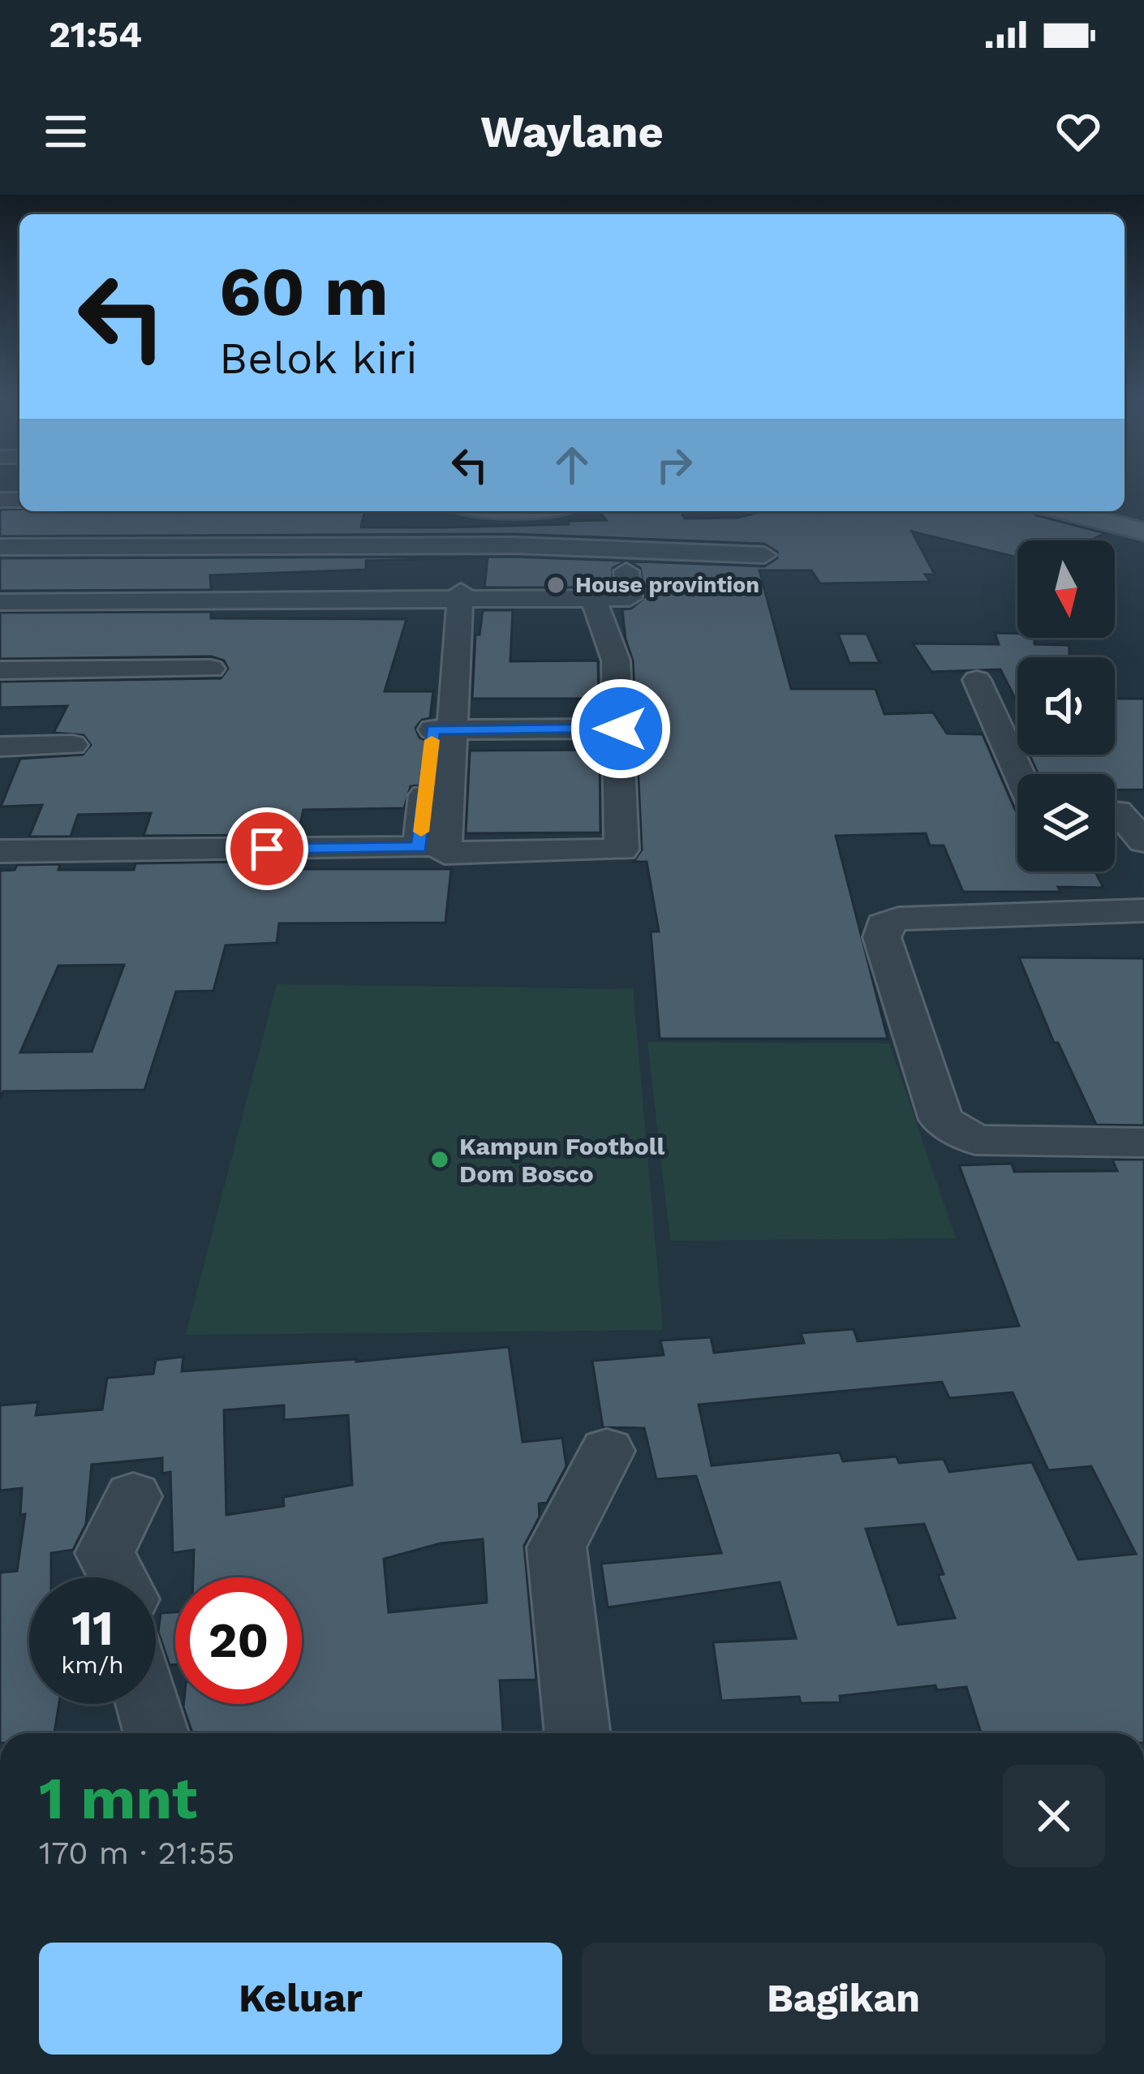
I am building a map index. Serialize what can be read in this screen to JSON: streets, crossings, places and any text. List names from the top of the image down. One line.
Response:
{"places":["House provintion","Kampun Footboll Dom Bosco"],"north":"bottom","page":{"status":"21:54","header":"Waylane","turn":["60 m","Belok kiri"],"speed":"11 km/h","limit":"20","heading":["1 mnt","170 m · 21:55"],"buttons":["Keluar","Bagikan"]}}
